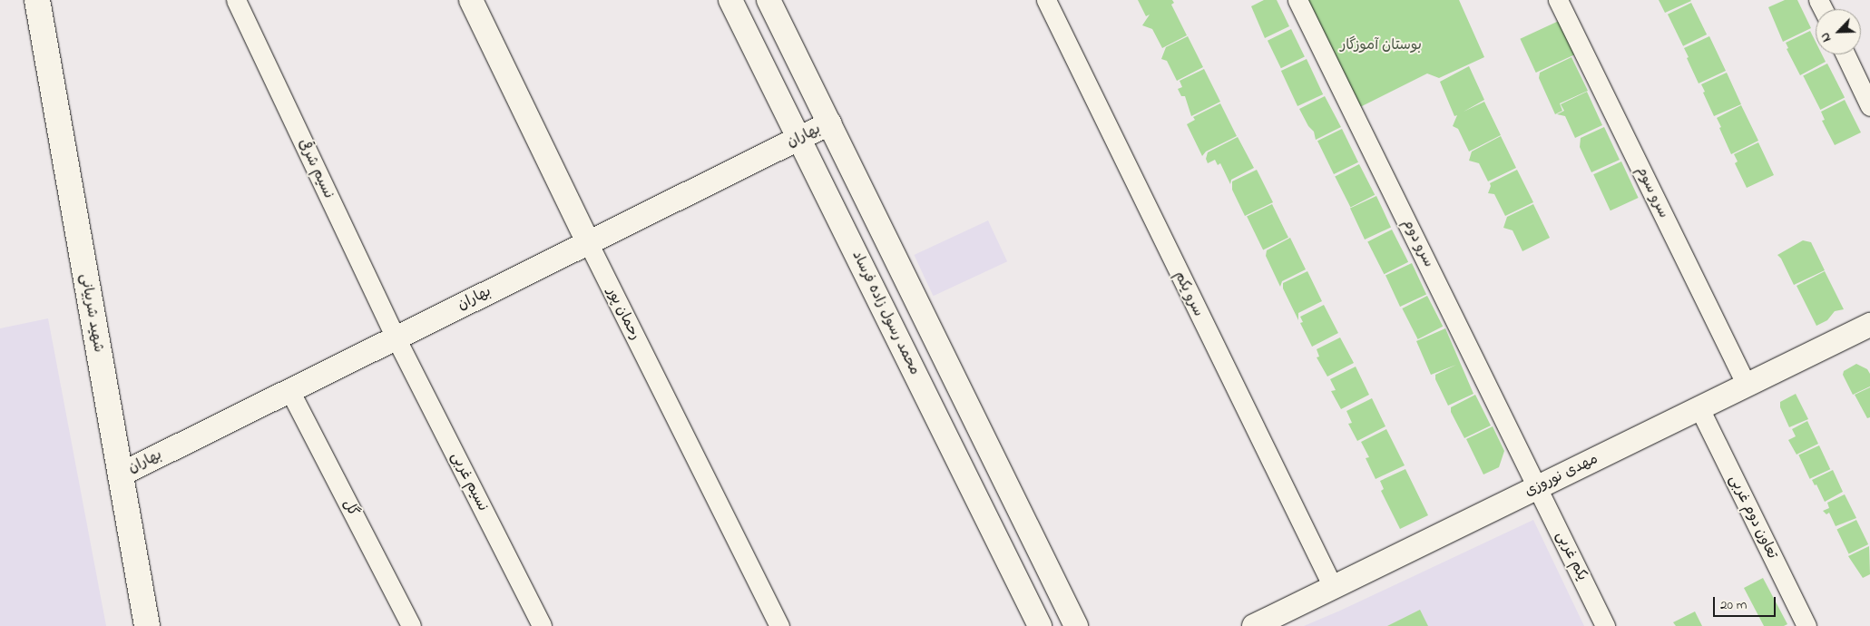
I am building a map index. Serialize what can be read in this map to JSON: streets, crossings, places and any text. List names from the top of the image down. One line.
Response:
{"streets":{"main road":["شهید شربیانی"],"street":["بهاران","نسیم شرقی","سرو سوم","سرو دوم","سرو یکم","محمد رسول زاده فرساد","رحمان پور","مهدی نوروزی","نسیم غربی","گل","تعاون دوم غربی","یکم غربی"]},"crossings":[["بهاران","نسیم شرقی"],["بهاران","شهید شربیانی"],["بهاران","محمد رسول زاده فرساد"],["بهاران","رحمان پور"],["بهاران","نسیم غربی"],["بهاران","گل"],["نسیم شرقی","نسیم غربی"],["سرو سوم","مهدی نوروزی"],["سرو دوم","مهدی نوروزی"],["سرو دوم","یکم غربی"],["سرو یکم","مهدی نوروزی"],["مهدی نوروزی","تعاون دوم غربی"],["مهدی نوروزی","یکم غربی"]],"parks":["بوستان آموزگار"],"scale_bar":"20 m","north":"bottom left"}
